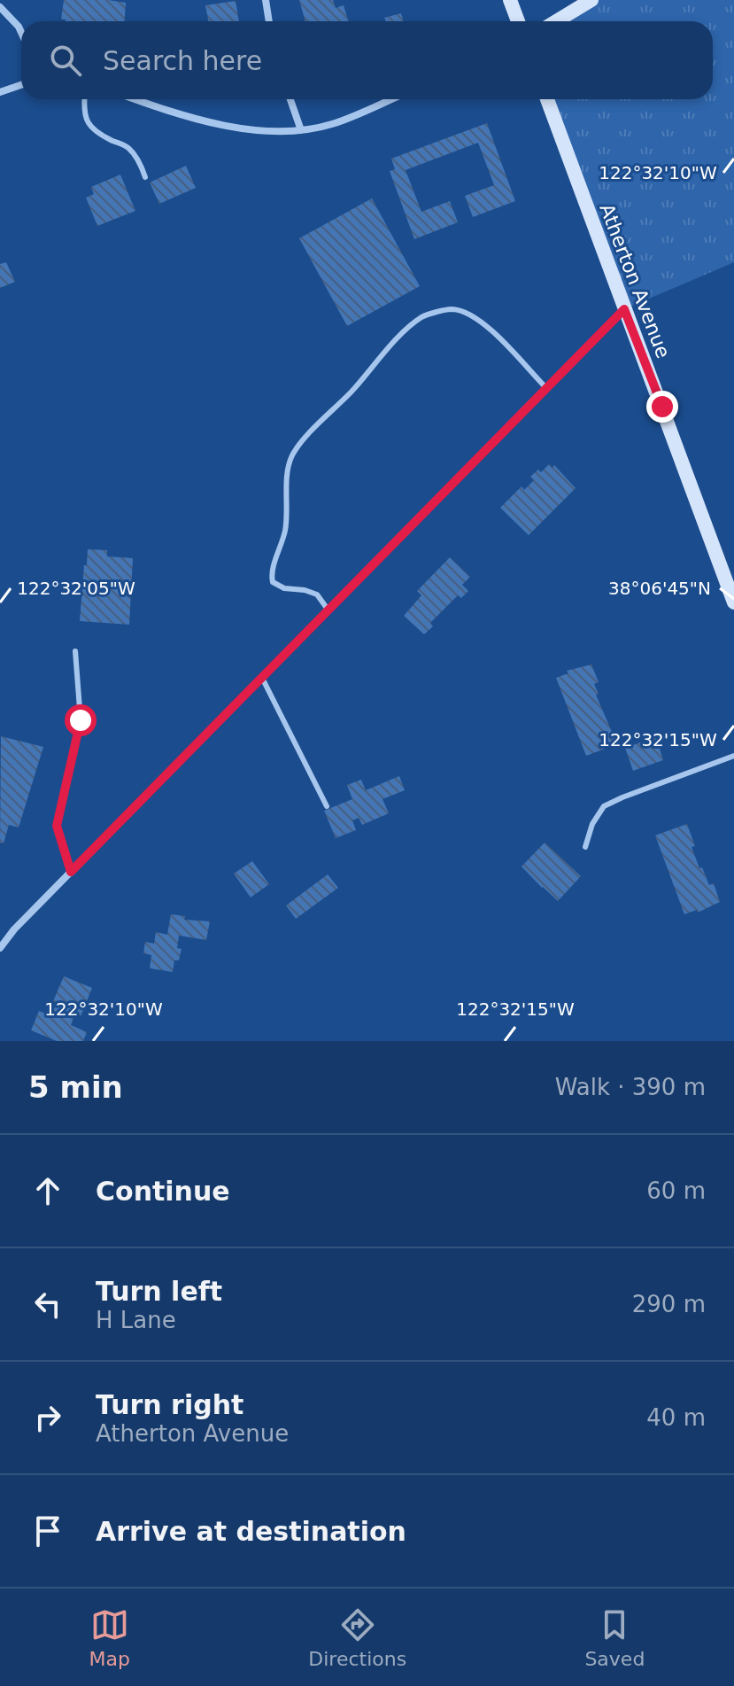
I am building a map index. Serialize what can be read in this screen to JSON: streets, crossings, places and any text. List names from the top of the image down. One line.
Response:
{"streets":{"main road":["Atherton Avenue"]},"page":{"search":"Search here","heading":["5 min","Walk · 390 m"],"list":[["Continue","60 m"],["Turn left","H Lane","290 m"],["Turn right","Atherton Avenue","40 m"],"Arrive at destination"],"nav":["Map","Directions","Saved"]},"coordinates":["122°32'10\"W","122°32'05\"W","38°06'45\"N","122°32'15\"W"]}
